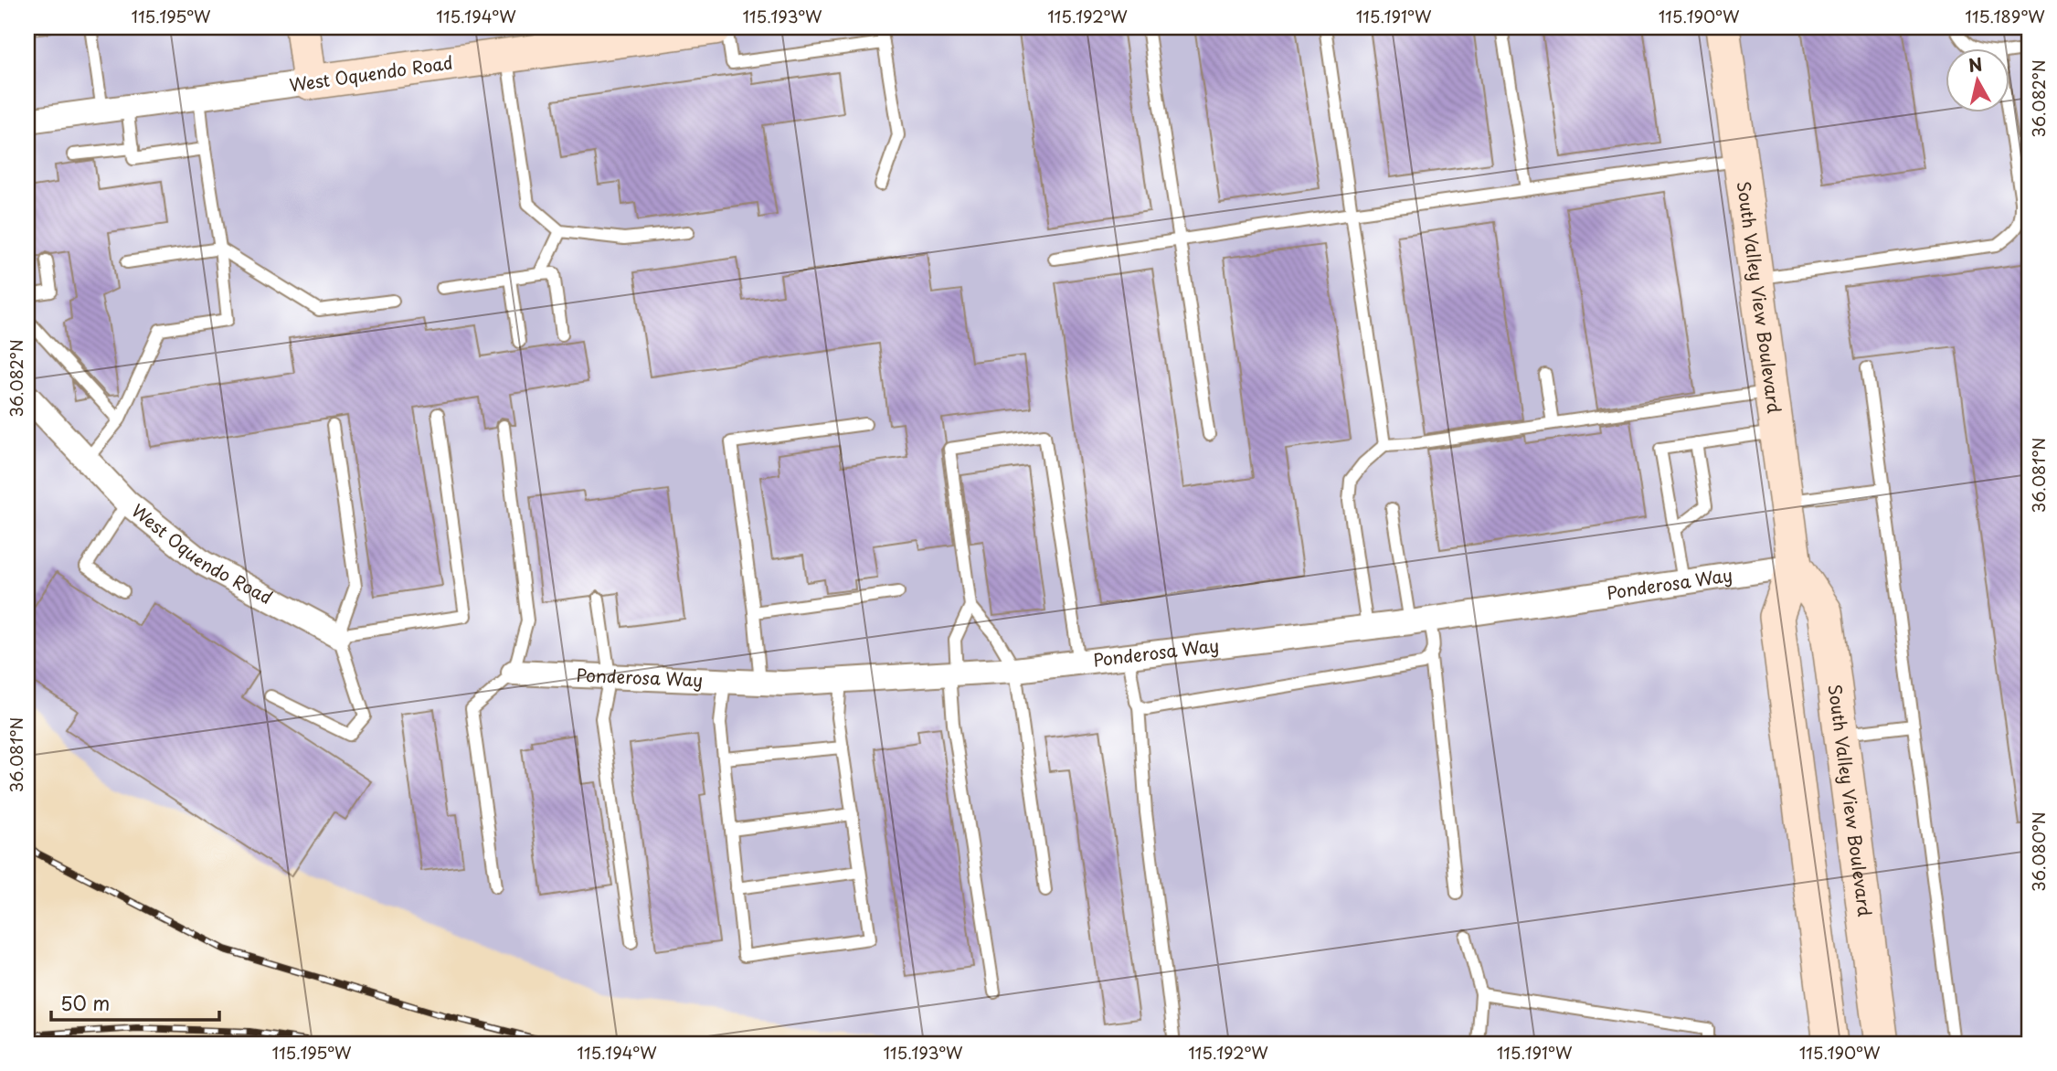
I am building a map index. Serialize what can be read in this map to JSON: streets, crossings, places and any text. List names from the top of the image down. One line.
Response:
{"streets":{"main road":["West Oquendo Road","South Valley View Boulevard"],"street":["Ponderosa Way"]},"crossings":[["South Valley View Boulevard","Ponderosa Way"]],"scale_bar":"50 m","north":"top","coordinates":["115.195°W","115.194°W","115.193°W","115.192°W","115.191°W","115.190°W","115.189°W","36.082°N","36.081°N","36.080°N"]}
